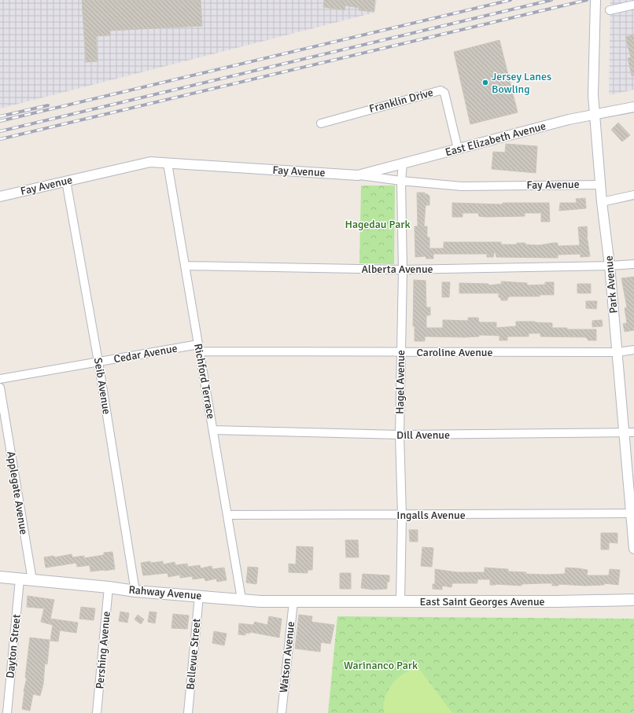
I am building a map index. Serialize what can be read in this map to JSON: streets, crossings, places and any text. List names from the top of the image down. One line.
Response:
{"streets":{"main road":["Rahway Avenue","East Saint Georges Avenue"],"street":["Franklin Drive","East Elizabeth Avenue","Fay Avenue","Alberta Avenue","Park Avenue","Caroline Avenue","Cedar Avenue","Richford Terrace","Hagel Avenue","Seib Avenue","Dill Avenue","Applegate Avenue","Ingalls Avenue","Dayton Street","Pershing Avenue","Bellevue Street","Watson Avenue"]},"crossings":[["Franklin Drive","East Elizabeth Avenue"],["East Elizabeth Avenue","Fay Avenue"],["East Elizabeth Avenue","Park Avenue"],["East Elizabeth Avenue","Hagel Avenue"],["Fay Avenue","Park Avenue"],["Fay Avenue","Richford Terrace"],["Fay Avenue","Hagel Avenue"],["Fay Avenue","Seib Avenue"],["Alberta Avenue","Park Avenue"],["Alberta Avenue","Richford Terrace"],["Alberta Avenue","Hagel Avenue"],["Park Avenue","Caroline Avenue"],["Park Avenue","Dill Avenue"],["Park Avenue","Ingalls Avenue"],["Caroline Avenue","Cedar Avenue"],["Caroline Avenue","Richford Terrace"],["Caroline Avenue","Hagel Avenue"],["Cedar Avenue","Richford Terrace"],["Cedar Avenue","Seib Avenue"],["Richford Terrace","Dill Avenue"],["Richford Terrace","Ingalls Avenue"],["Richford Terrace","Rahway Avenue"],["Hagel Avenue","Dill Avenue"],["Hagel Avenue","Ingalls Avenue"],["Hagel Avenue","East Saint Georges Avenue"],["Seib Avenue","Rahway Avenue"],["Applegate Avenue","Rahway Avenue"],["Rahway Avenue","East Saint Georges Avenue"],["Rahway Avenue","Dayton Street"],["Rahway Avenue","Pershing Avenue"],["Rahway Avenue","Bellevue Street"],["Rahway Avenue","Watson Avenue"]],"parks":["Hagedau Park","Warinanco Park"],"places":["Jersey Lanes Bowling"]}
